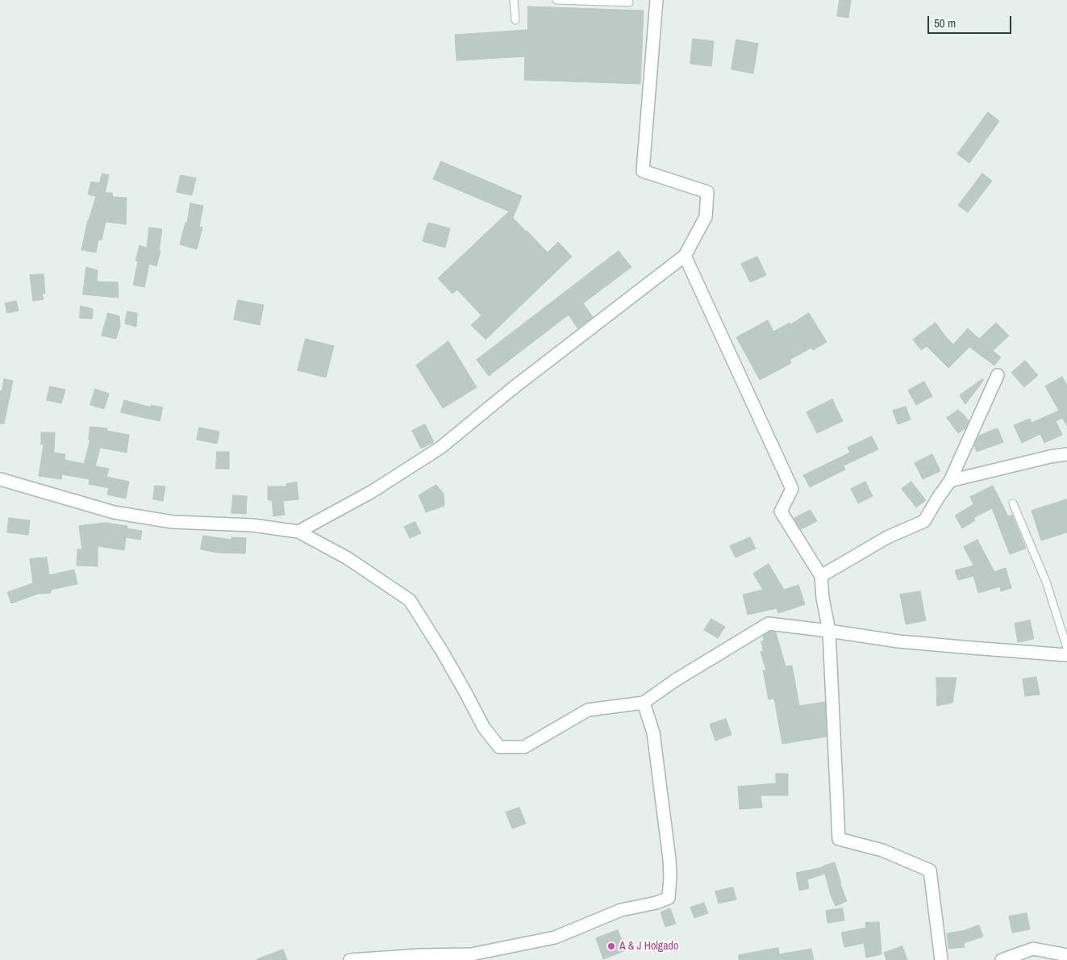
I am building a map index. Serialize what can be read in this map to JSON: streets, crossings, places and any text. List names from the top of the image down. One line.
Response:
{"places":["A & J Holgado"],"scale_bar":"50 m"}
